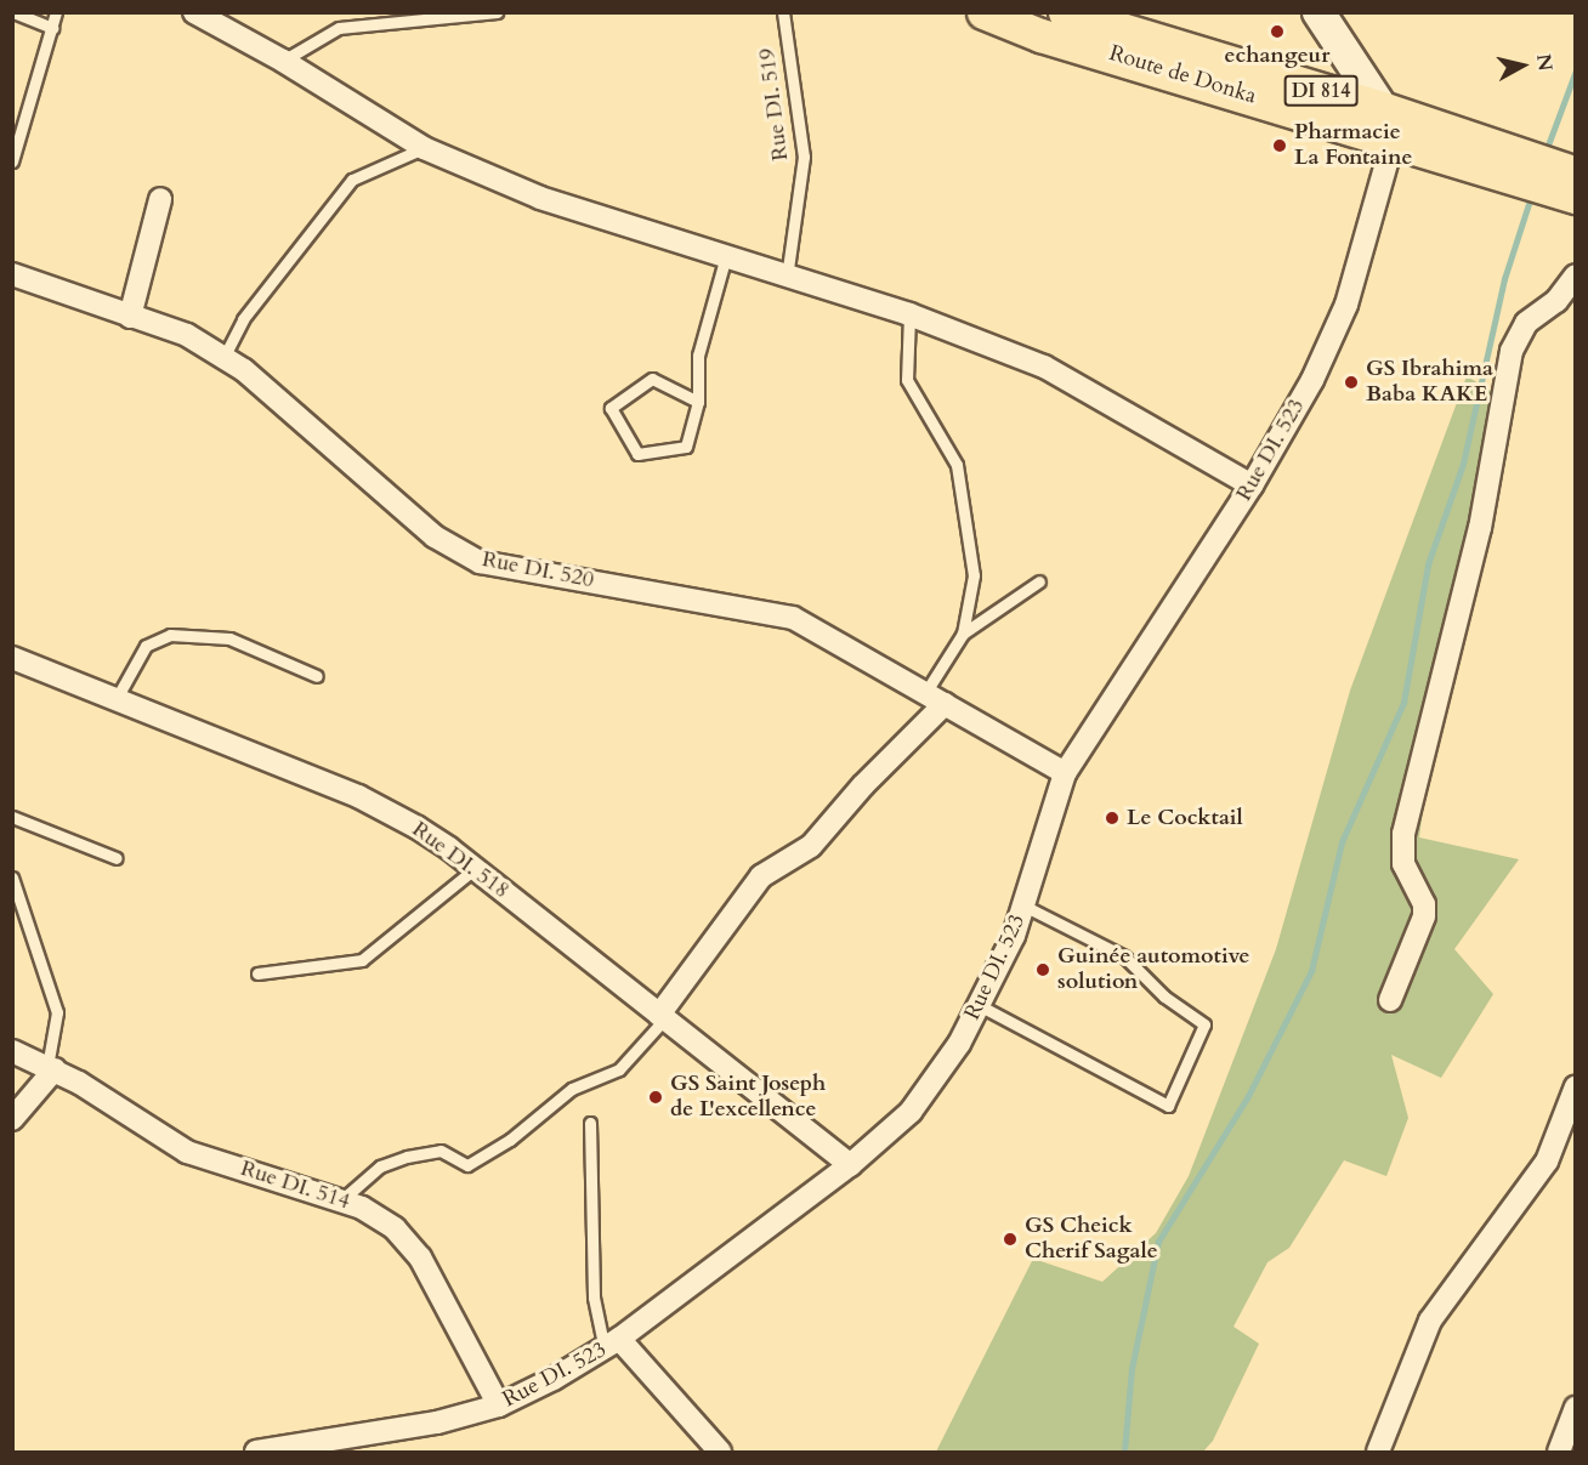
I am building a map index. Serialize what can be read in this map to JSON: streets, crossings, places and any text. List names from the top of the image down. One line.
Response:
{"streets":{"main road":["Route de Donka","DI 814"],"street":["Rue DI. 523","Rue DI. 520","Rue DI. 518","Rue DI. 514"],"lane":["Rue DI. 519"]},"crossings":[["Route de Donka","Rue DI. 523"],["Rue DI. 523","Rue DI. 520"],["Rue DI. 523","Rue DI. 518"],["Rue DI. 523","Rue DI. 514"]],"places":["echangeur","Pharmacie La Fontaine","GS Ibrahima Baba KAKE","Le Cocktail","Guinée automotive solution","GS Saint Joseph de L'excellence","GS Cheick Cherif Sagale"],"north":"right"}
